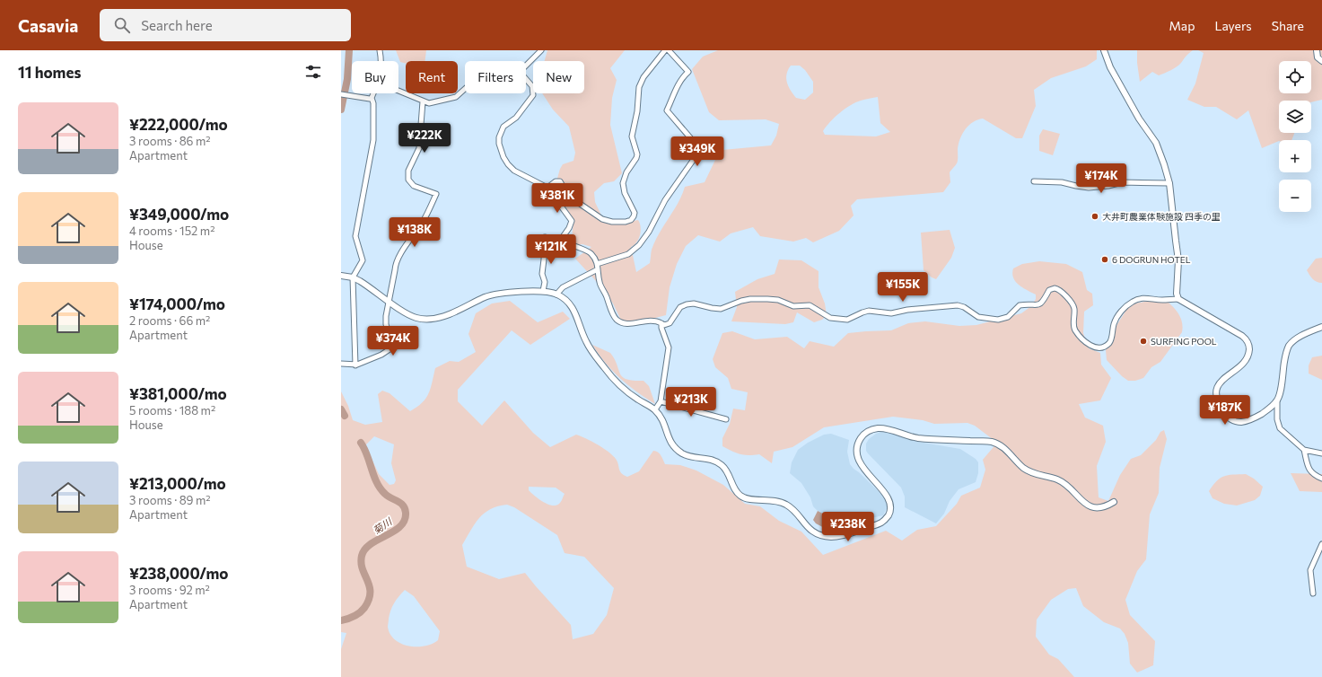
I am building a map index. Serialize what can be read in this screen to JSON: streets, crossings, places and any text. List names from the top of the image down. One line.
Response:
{"water":["菊川"],"places":["大井町農業体験施設 四季の里","6 DOGRUN HOTEL","SURFING POOL"],"page":{"header":"Casavia","search":"Search here","nav":["Map","Layers","Share"],"heading":"11 homes","map_buttons":["+","−"],"chip":["Buy","Rent","Filters","New"],"list":[{"name":"¥222,000/mo","note":"3 rooms · 86 m² · Apartment"},{"name":"¥349,000/mo","note":"4 rooms · 152 m² · House"},{"name":"¥174,000/mo","note":"2 rooms · 66 m² · Apartment"},{"name":"¥381,000/mo","note":"5 rooms · 188 m² · House"},{"name":"¥213,000/mo","note":"3 rooms · 89 m² · Apartment"},{"name":"¥238,000/mo","note":"3 rooms · 92 m² · Apartment"}],"price":["¥222K","¥349K","¥174K","¥381K","¥138K","¥121K","¥155K","¥374K","¥213K","¥187K","¥238K"]}}
